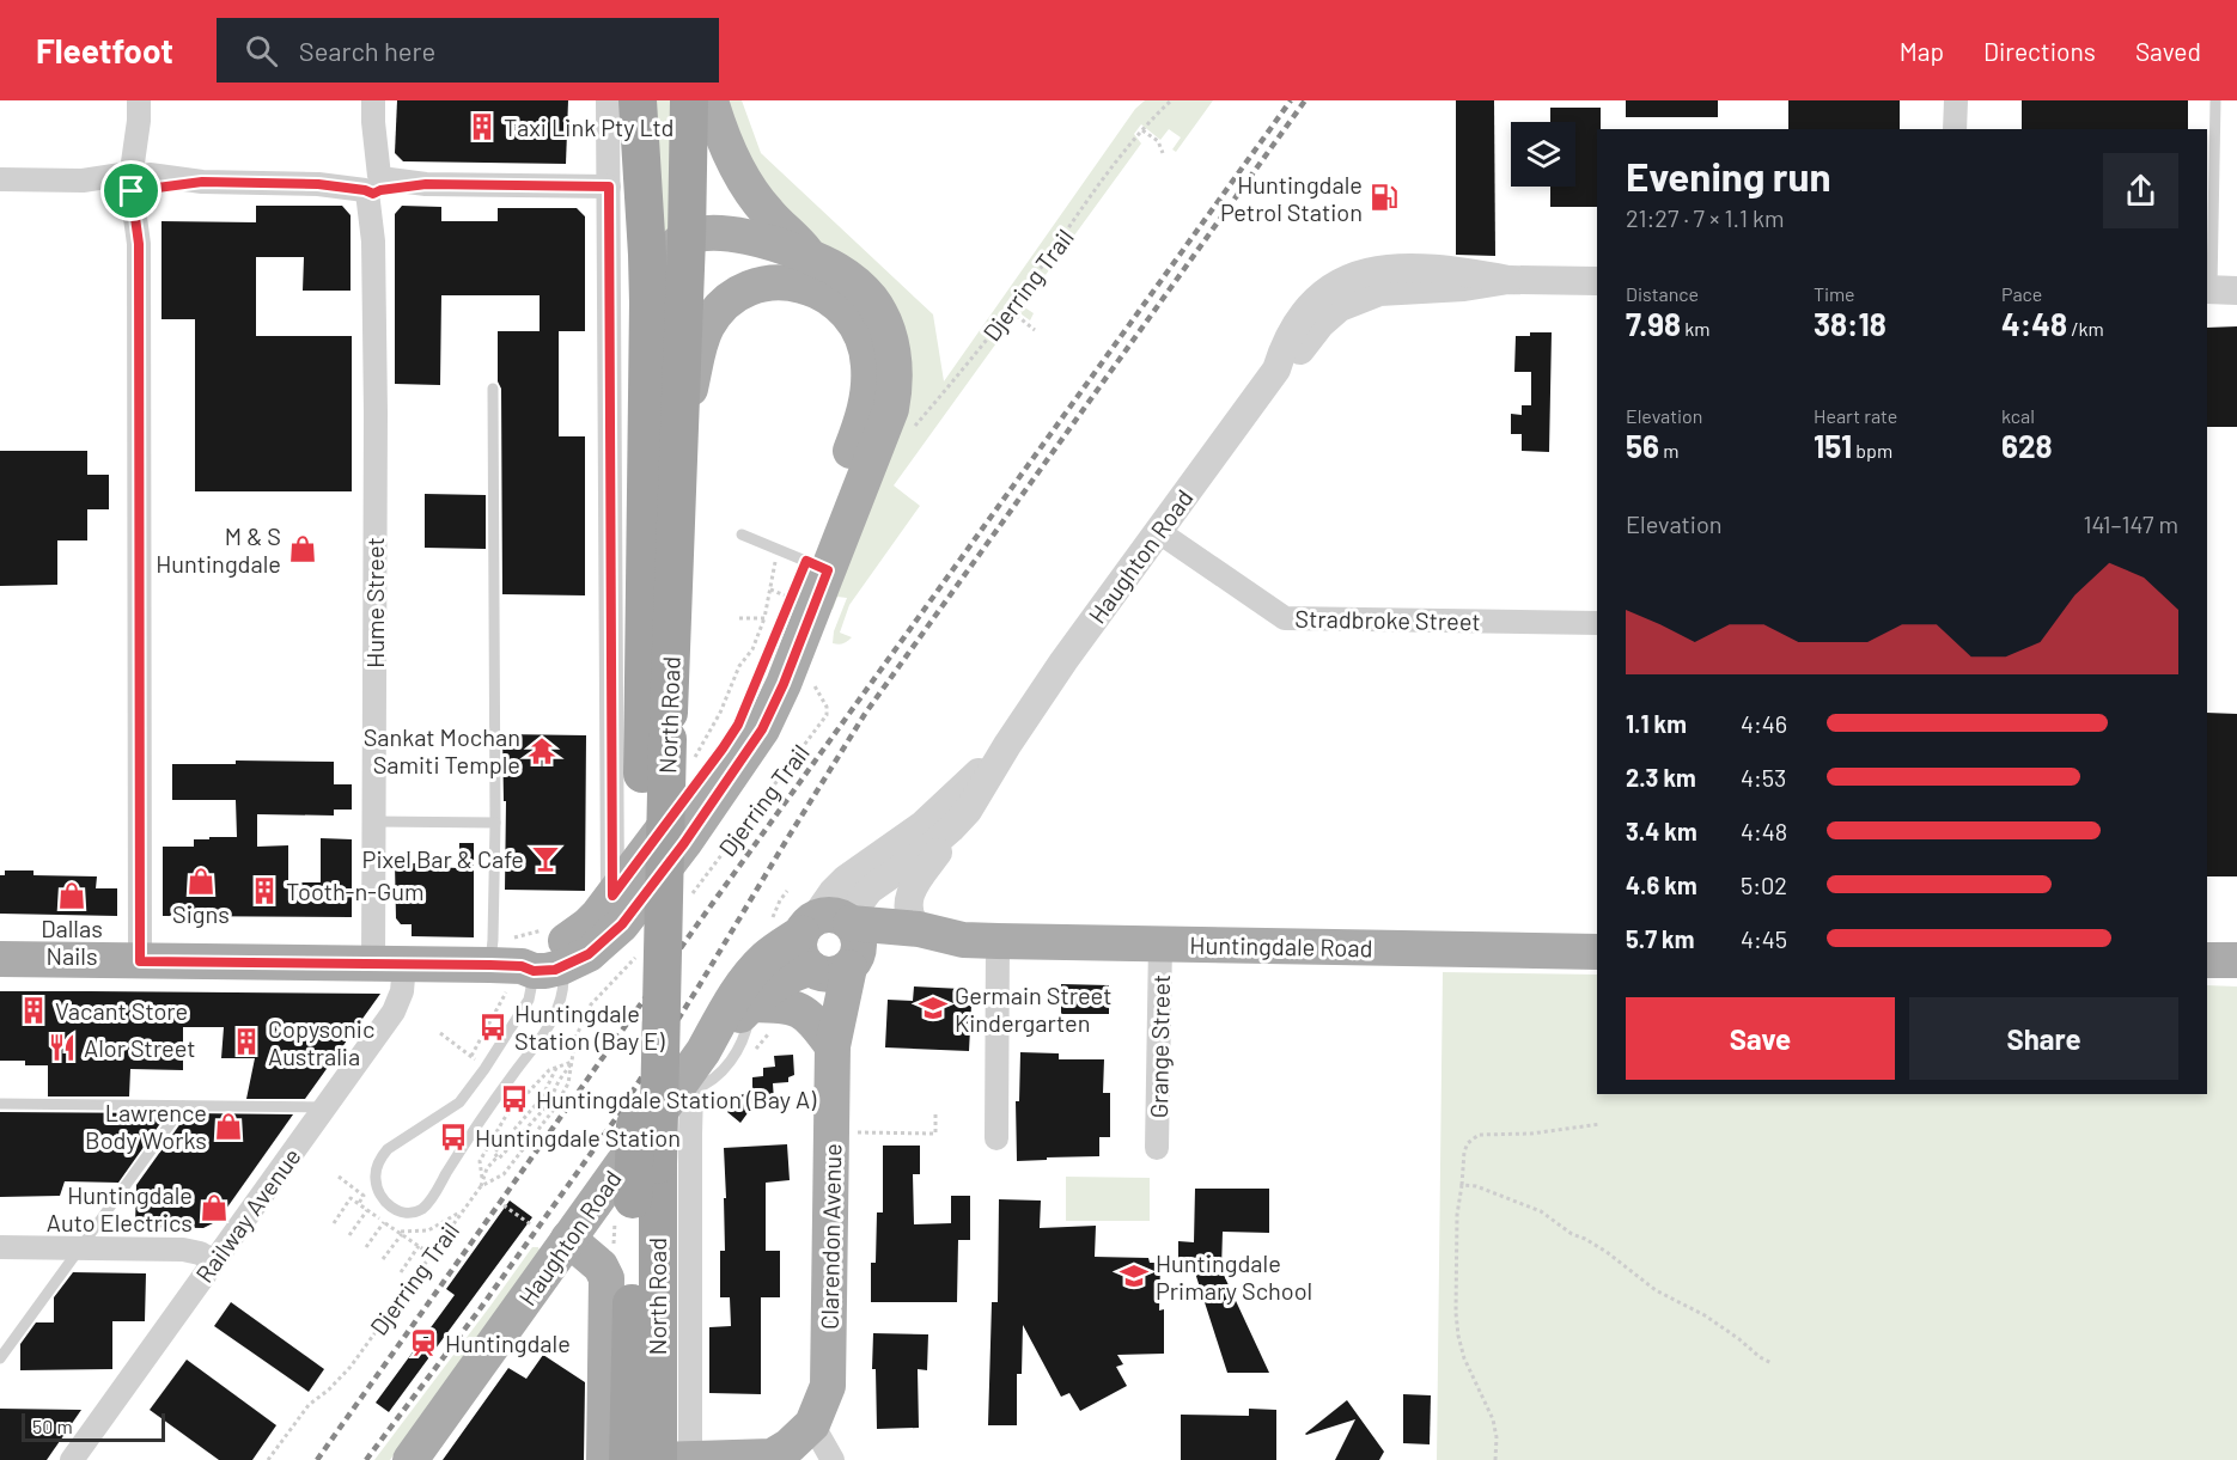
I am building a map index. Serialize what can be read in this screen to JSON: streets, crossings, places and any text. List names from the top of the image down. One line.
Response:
{"streets":{"highway":["North Road"],"main road":["Haughton Road","Huntingdale Road","Clarendon Avenue"],"street":["Hume Street","Stradbroke Street","Grange Street","Railway Avenue"],"path":["Djerring Trail"]},"crossings":[["Haughton Road","Stradbroke Street"],["Haughton Road","North Road"],["Haughton Road","Huntingdale Road"],["Haughton Road","Clarendon Avenue"],["Hume Street","Railway Avenue"],["Huntingdale Road","Grange Street"],["Huntingdale Road","Clarendon Avenue"]],"places":{"building":["Taxi Link Pty Ltd","Tooth-n-Gum","Vacant Store","Copysonic Australia"],"fuel station":["Huntingdale Petrol Station"],"shop":["M & S Huntingdale","Signs","Dallas Nails","Lawrence Body Works","Huntingdale Auto Electrics"],"temple":["Sankat Mochan Samiti Temple"],"bar":["Pixel Bar & Cafe"],"school or university":["Germain Street Kindergarten","Huntingdale Primary School"],"bus stop":["Huntingdale Station (Bay E)","Huntingdale Station (Bay A)","Huntingdale Station"],"restaurant":["Alor Street"],"station":["Huntingdale"]},"scale_bar":"50 m","page":{"header":"Fleetfoot","search":"Search here","nav":["Map","Directions","Saved"],"heading":["Evening run","21:27 · 7 × 1.1 km"],"stats":[["Distance","7.98 km"],["Time","38:18"],["Pace","4:48 /km"],["Elevation","56 m"],["Heart rate","151 bpm"],["kcal","628"]],"chart":["Elevation","141–147 m"],"list":[{"name":"1.1 km","note":"4:46"},{"name":"2.3 km","note":"4:53"},{"name":"3.4 km","note":"4:48"},{"name":"4.6 km","note":"5:02"},{"name":"5.7 km","note":"4:45"}],"buttons":["Save","Share"],"scale":"50 m"}}
